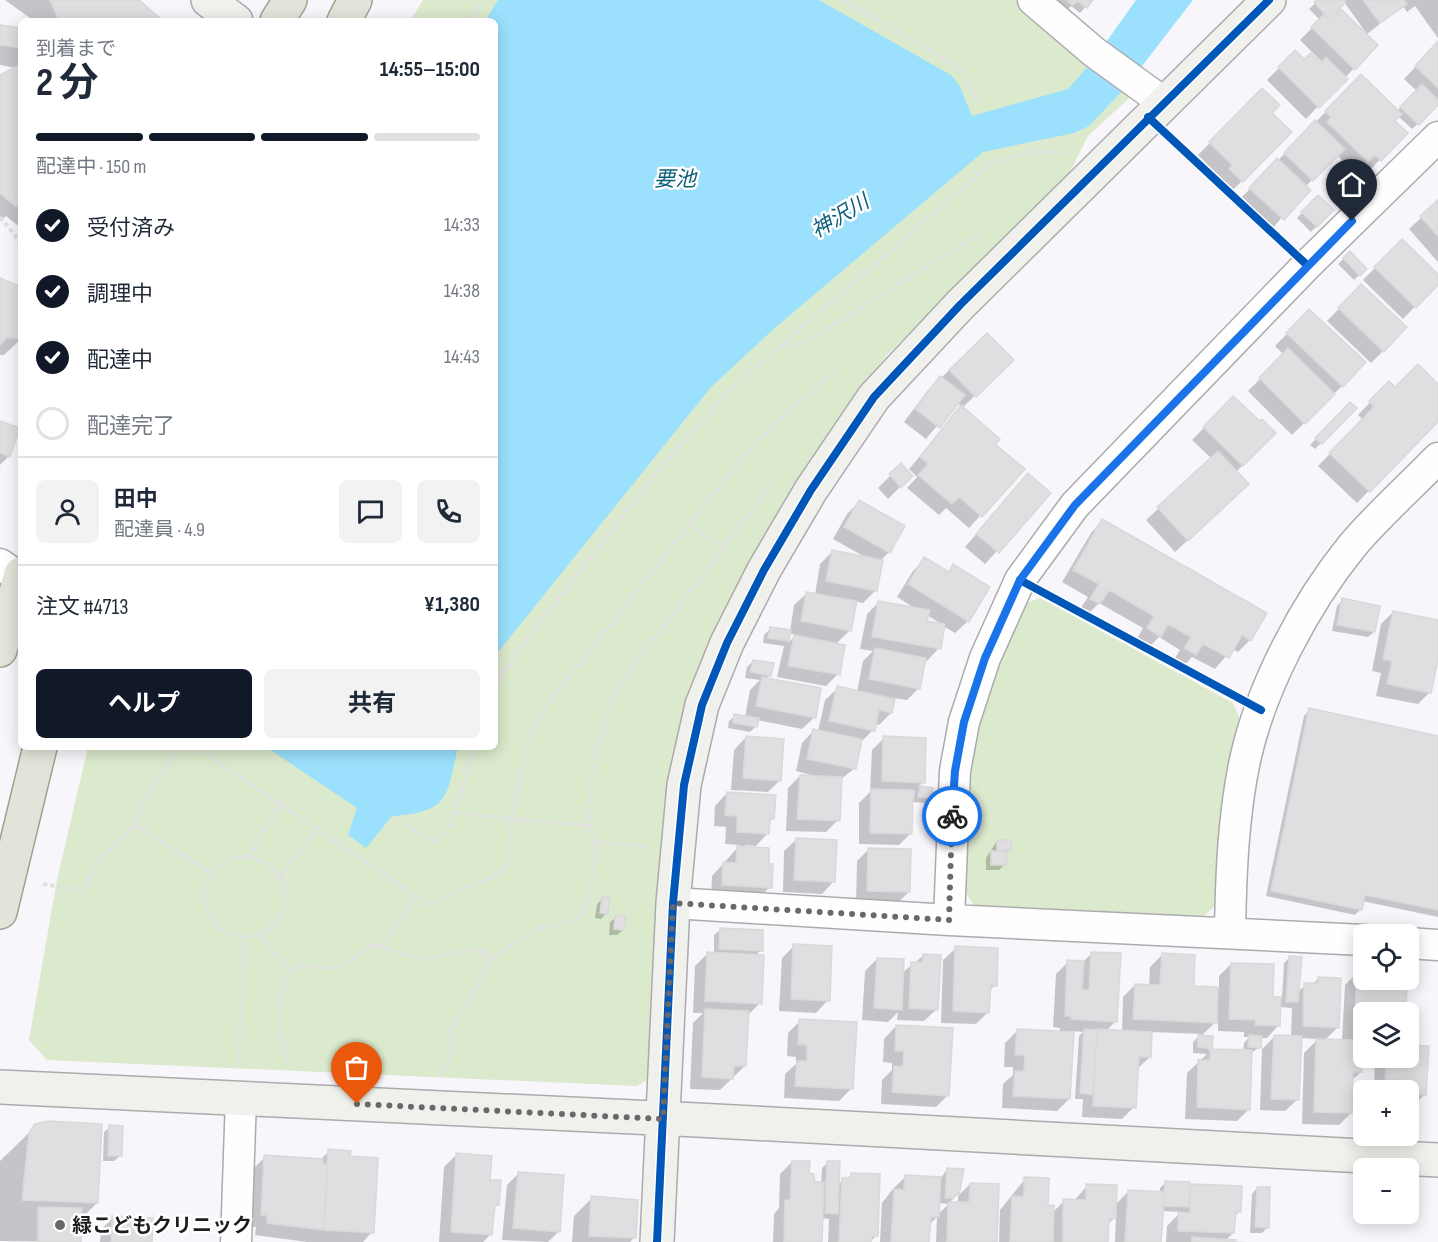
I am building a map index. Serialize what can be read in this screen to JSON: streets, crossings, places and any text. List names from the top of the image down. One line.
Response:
{"water":["要池","神沢川"],"places":["緑こどもクリニック"],"page":{"heading":["2 分","到着まで","14:55–15:00"],"panel":["田中","配達員 · 4.9","注文 #4713","¥1,380"],"bar":"配達中 · 150 m","list":[["受付済み","14:33"],["調理中","14:38"],["配達中","14:43"],"配達完了"],"buttons":["ヘルプ","共有"],"map_buttons":["+","−"]}}
